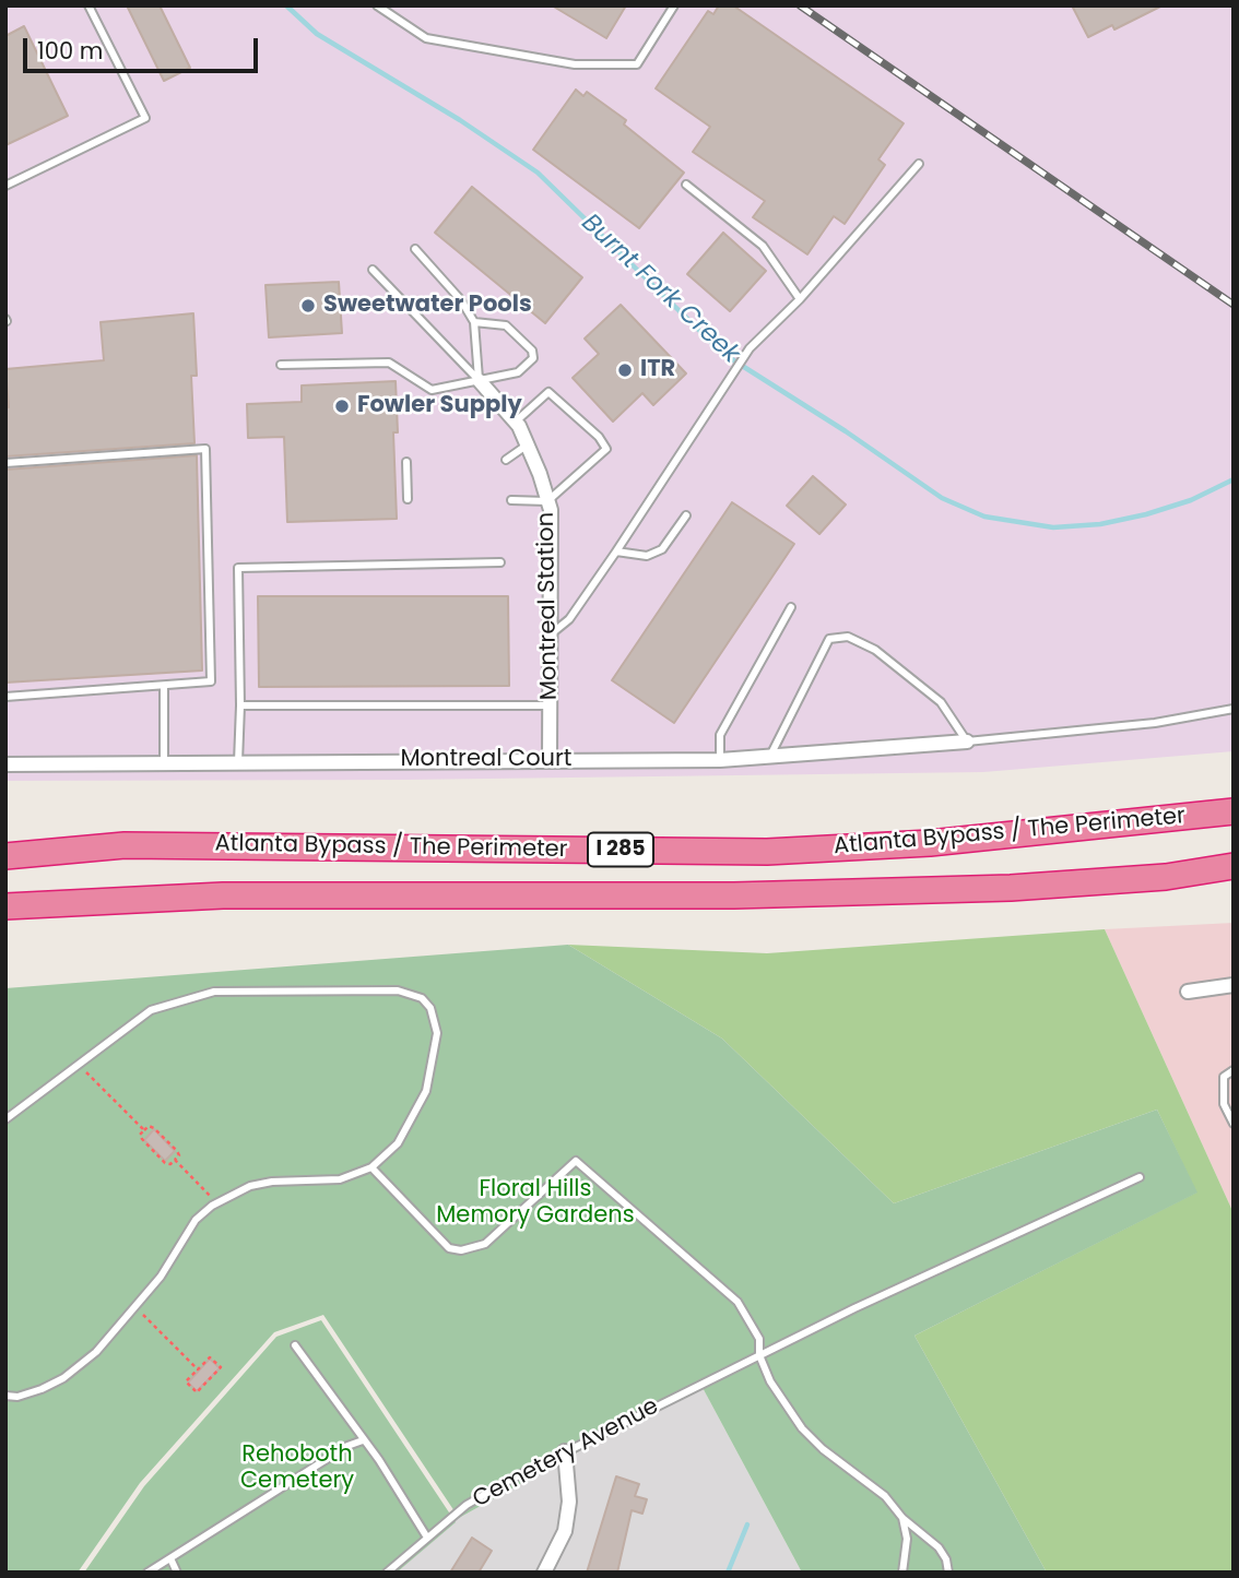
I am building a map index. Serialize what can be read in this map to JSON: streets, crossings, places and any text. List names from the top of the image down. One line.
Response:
{"streets":{"highway":["Atlanta Bypass / The Perimeter","I 285"],"street":["Montreal Station","Montreal Court"],"lane":["Cemetery Avenue"]},"crossings":[["Montreal Station","Montreal Court"]],"water":["Burnt Fork Creek"],"parks":["Floral Hills Memory Gardens","Rehoboth Cemetery"],"places":["Sweetwater Pools","ITR","Fowler Supply"],"scale_bar":"100 m"}
